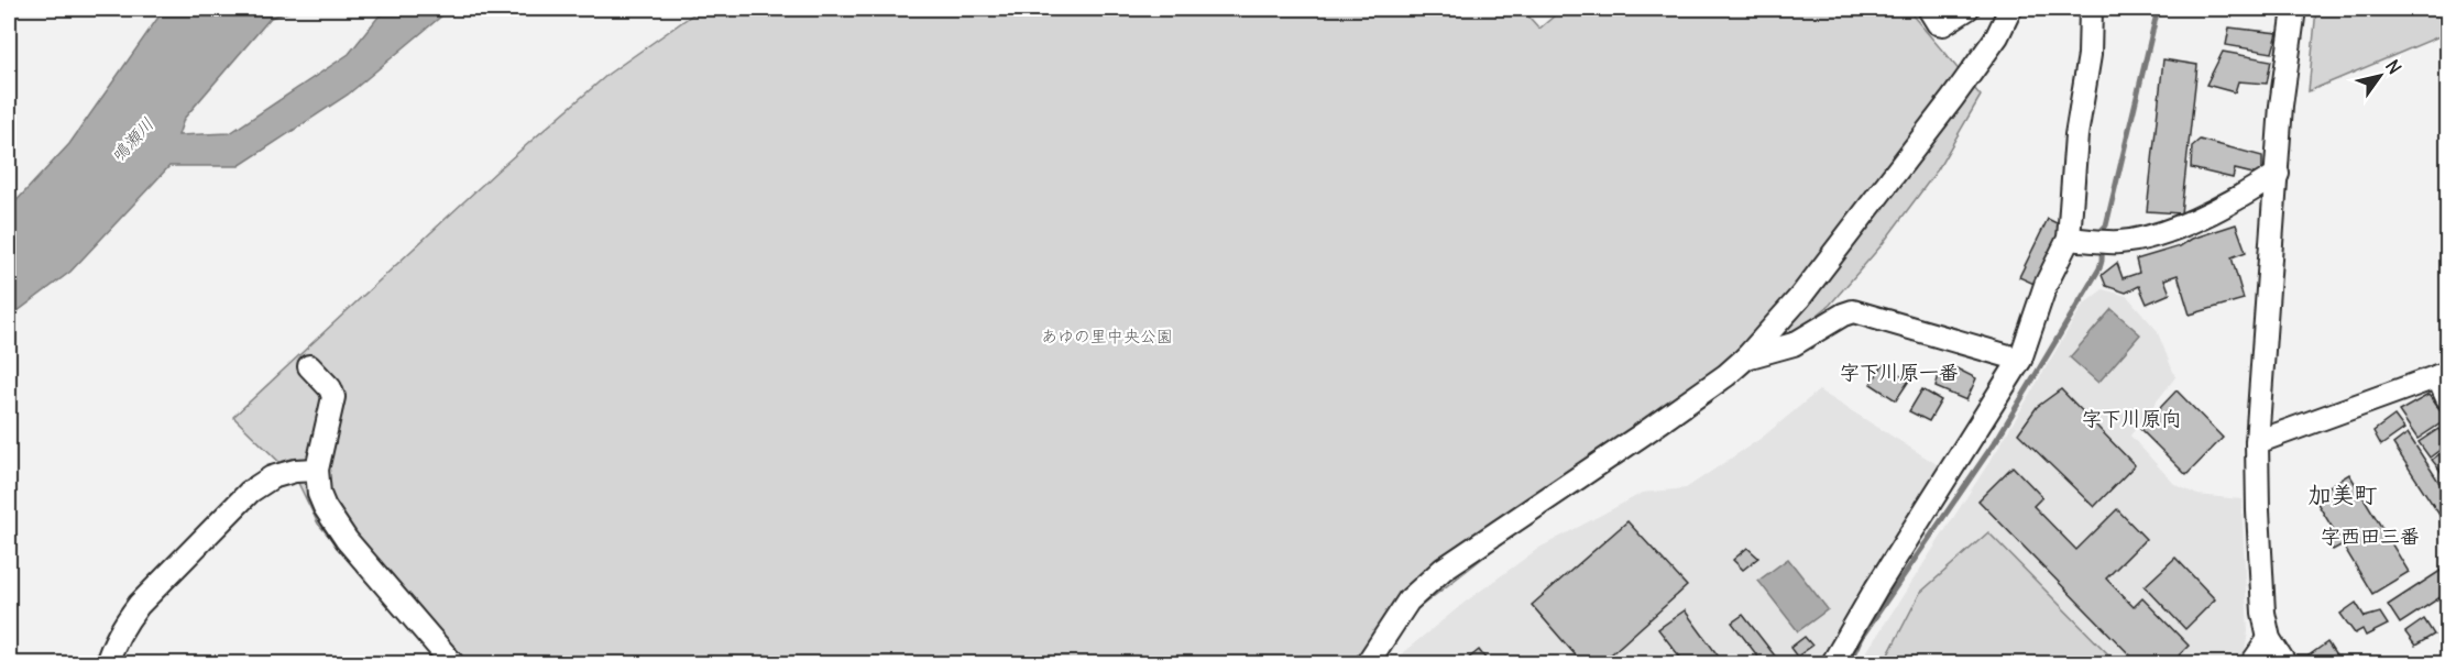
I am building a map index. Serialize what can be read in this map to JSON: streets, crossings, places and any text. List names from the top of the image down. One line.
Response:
{"districts":["字下川原一番","字下川原向","加美町","字西田三番"],"water":["鳴瀬川"],"parks":["あゆの里中央公園"],"north":"top right"}
